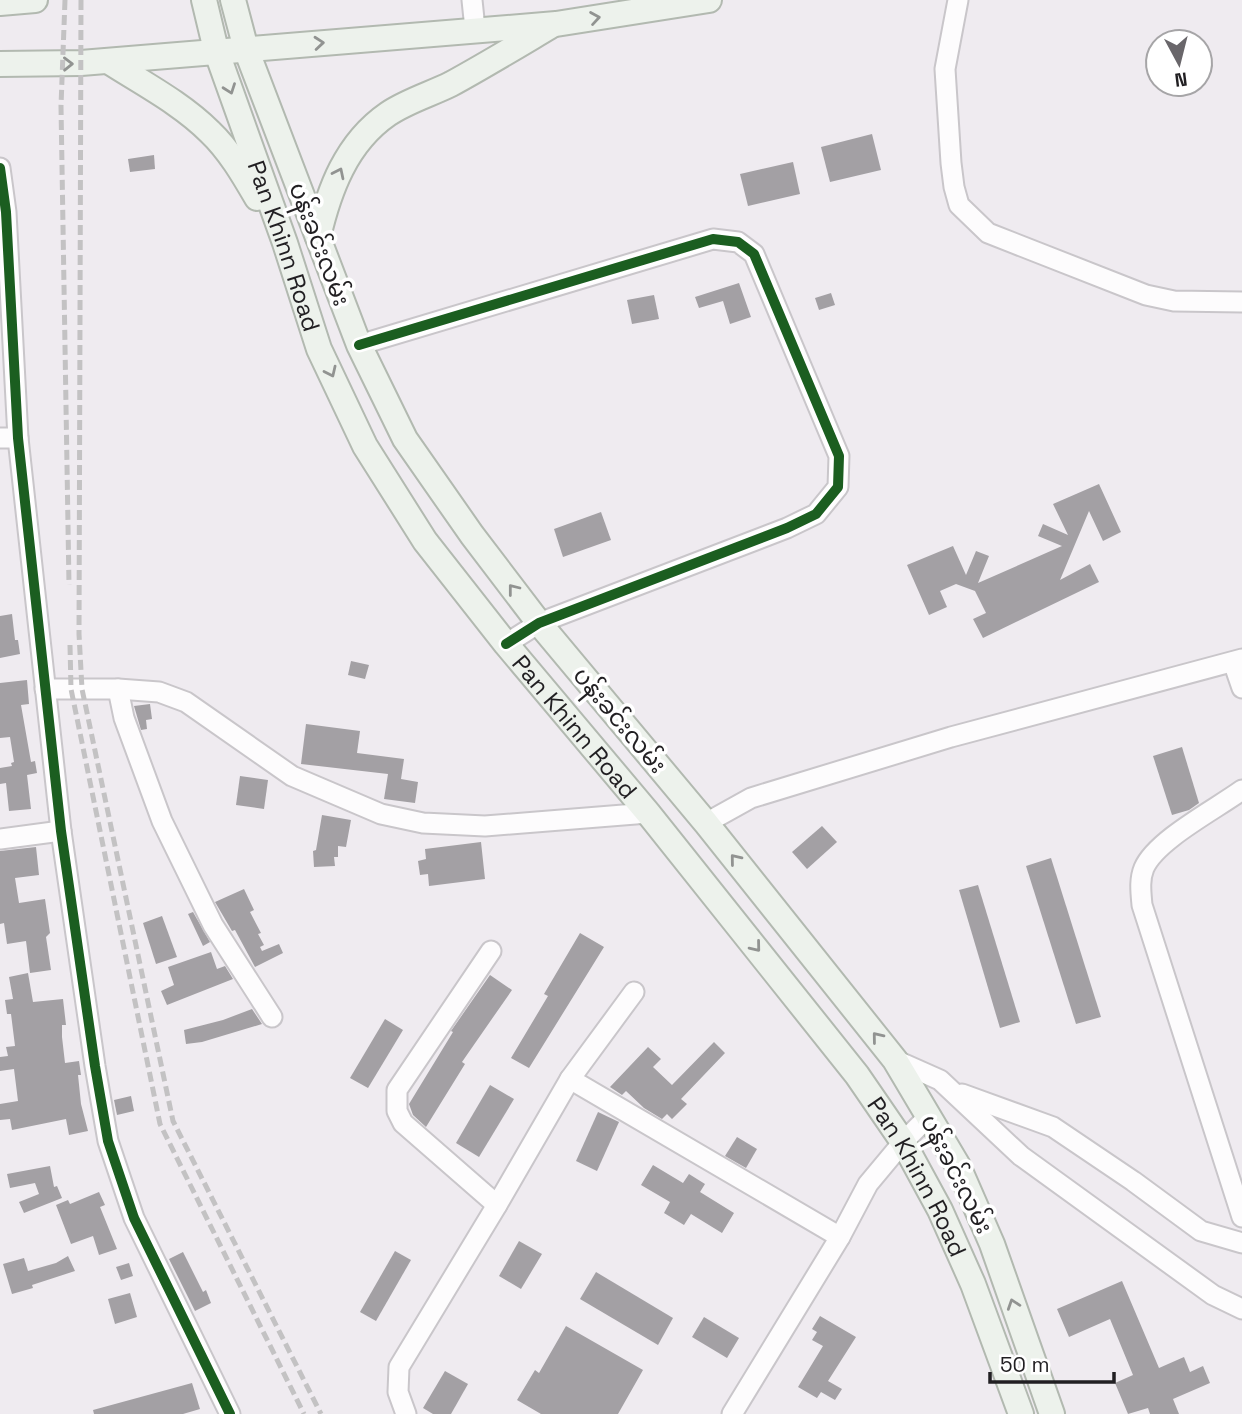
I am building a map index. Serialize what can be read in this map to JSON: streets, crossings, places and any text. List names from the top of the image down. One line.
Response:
{"streets":{"main road":["ပန်းခင်းလမ်း","Pan Khinn Road"]},"one_way":["ပန်းခင်းလမ်း","Pan Khinn Road"],"scale_bar":"50 m","north":"bottom"}
